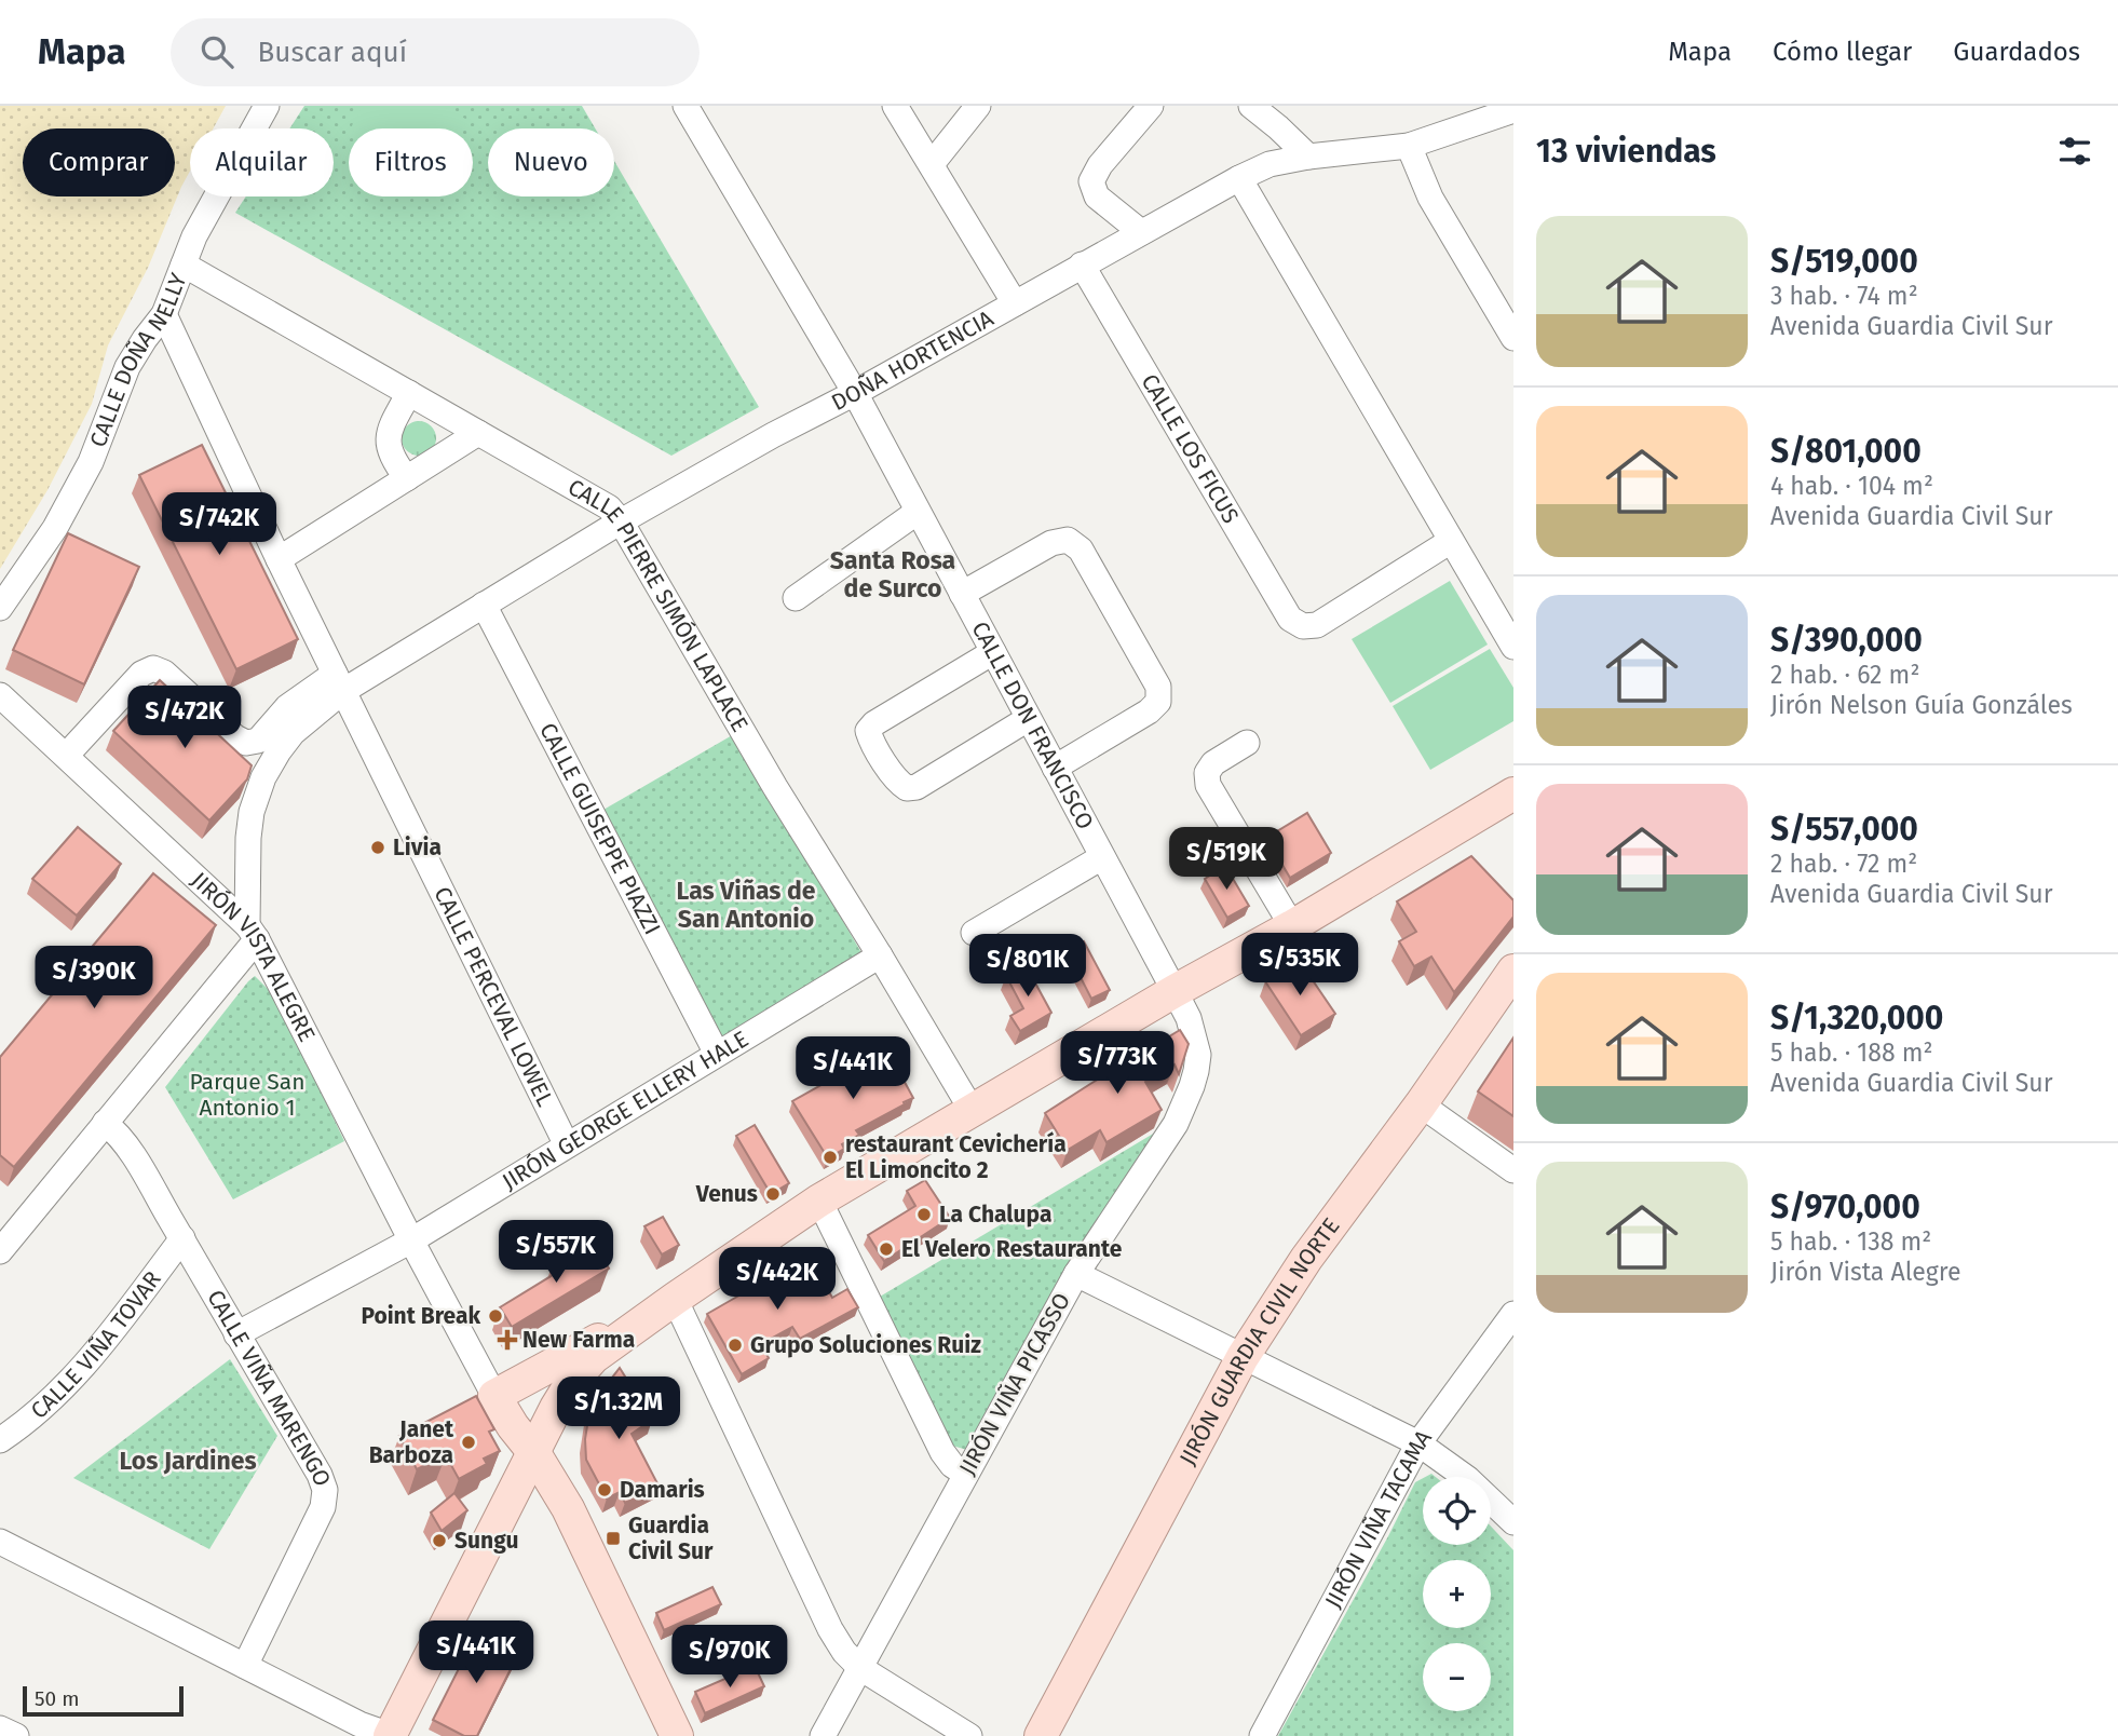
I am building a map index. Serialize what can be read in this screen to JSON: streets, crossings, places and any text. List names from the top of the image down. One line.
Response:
{"streets":{"main road":["JIRÓN GUARDIA CIVIL NORTE"],"street":["CALLE DOÑA NELLY","DOÑA HORTENCIA","CALLE LOS FICUS","CALLE PIERRE SIMÓN LAPLACE","CALLE DON FRANCISCO","CALLE GUISEPPE PIAZZI","JIRÓN VISTA ALEGRE","CALLE PERCEVAL LOWEL","JIRÓN GEORGE ELLERY HALE","CALLE VIÑA TOVAR","JIRÓN VIÑA PICASSO","CALLE VIÑA MARENGO","JIRÓN VIÑA TACAMA"]},"crossings":[["CALLE DOÑA NELLY","CALLE PIERRE SIMÓN LAPLACE"],["CALLE DOÑA NELLY","CALLE PERCEVAL LOWEL"],["DOÑA HORTENCIA","CALLE LOS FICUS"],["DOÑA HORTENCIA","CALLE PIERRE SIMÓN LAPLACE"],["DOÑA HORTENCIA","CALLE DON FRANCISCO"],["DOÑA HORTENCIA","CALLE GUISEPPE PIAZZI"],["DOÑA HORTENCIA","CALLE PERCEVAL LOWEL"],["CALLE PIERRE SIMÓN LAPLACE","JIRÓN GEORGE ELLERY HALE"],["CALLE DON FRANCISCO","JIRÓN VIÑA PICASSO"],["CALLE GUISEPPE PIAZZI","JIRÓN GEORGE ELLERY HALE"],["JIRÓN VISTA ALEGRE","JIRÓN GEORGE ELLERY HALE"],["CALLE PERCEVAL LOWEL","JIRÓN GEORGE ELLERY HALE"],["JIRÓN GEORGE ELLERY HALE","CALLE VIÑA MARENGO"],["CALLE VIÑA TOVAR","CALLE VIÑA MARENGO"]],"districts":["Santa Rosa de Surco","Las Viñas de San Antonio","Los Jardines"],"parks":["Parque San Antonio 1"],"places":{"other":["Livia","restaurant Cevichería El Limoncito 2","Venus","La Chalupa","El Velero Restaurante","Point Break","Grupo Soluciones Ruiz","Janet Barboza","Damaris","Sungu"],"health":["New Farma"],"transit":["Guardia Civil Sur"]},"scale_bar":"50 m","page":{"header":"Mapa","search":"Buscar aquí","nav":["Mapa","Cómo llegar","Guardados"],"heading":"13 viviendas","chip":["Comprar","Alquilar","Filtros","Nuevo"],"list":[{"name":"S/519,000","note":"3 hab. · 74 m² · Avenida Guardia Civil Sur"},{"name":"S/801,000","note":"4 hab. · 104 m² · Avenida Guardia Civil Sur"},{"name":"S/390,000","note":"2 hab. · 62 m² · Jirón Nelson Guía Gonzáles"},{"name":"S/557,000","note":"2 hab. · 72 m² · Avenida Guardia Civil Sur"},{"name":"S/1,320,000","note":"5 hab. · 188 m² · Avenida Guardia Civil Sur"},{"name":"S/970,000","note":"5 hab. · 138 m² · Jirón Vista Alegre"}],"price":["S/742K","S/472K","S/519K","S/535K","S/801K","S/390K","S/773K","S/441K","S/557K","S/442K","S/1.32M","S/441K","S/970K"],"map_buttons":["+","−"],"scale":"50 m"}}
